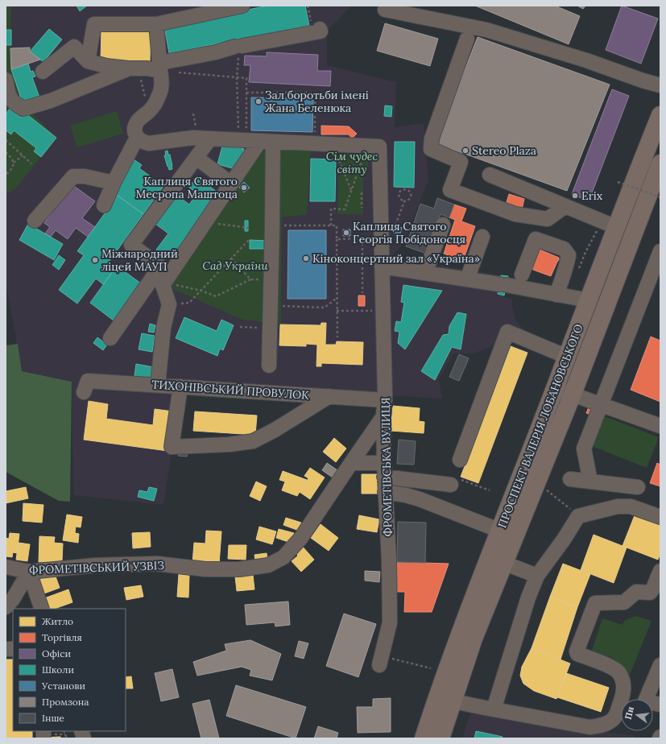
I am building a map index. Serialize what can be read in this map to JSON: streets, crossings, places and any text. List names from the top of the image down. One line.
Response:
{"streets":{"main road":["ПРОСПЕКТ ВАЛЕРІЯ ЛОБАНОВСЬКОГО"],"street":["ТИХОНІВСЬКИЙ ПРОВУЛОК","ФРОМЕТІВСЬКА ВУЛИЦЯ","ФРОМЕТІВСЬКИЙ УЗВІЗ"]},"crossings":[["ТИХОНІВСЬКИЙ ПРОВУЛОК","ФРОМЕТІВСЬКА ВУЛИЦЯ"],["ФРОМЕТІВСЬКА ВУЛИЦЯ","ФРОМЕТІВСЬКИЙ УЗВІЗ"]],"parks":["Сім чудес світу","Сад України"],"places":["Зал боротьби імені Жана Беленюка","Stereo Plaza","Каплиця Святого Месропа Маштоца","Erix","Каплиця Святого Георгія Побідоносця","Кіноконцертний зал «Україна»","Міжнародний ліцей МАУП"],"legend":["Житло","Торгівля","Офіси","Школи","Установи","Промзона","Інше"],"north":"left"}
